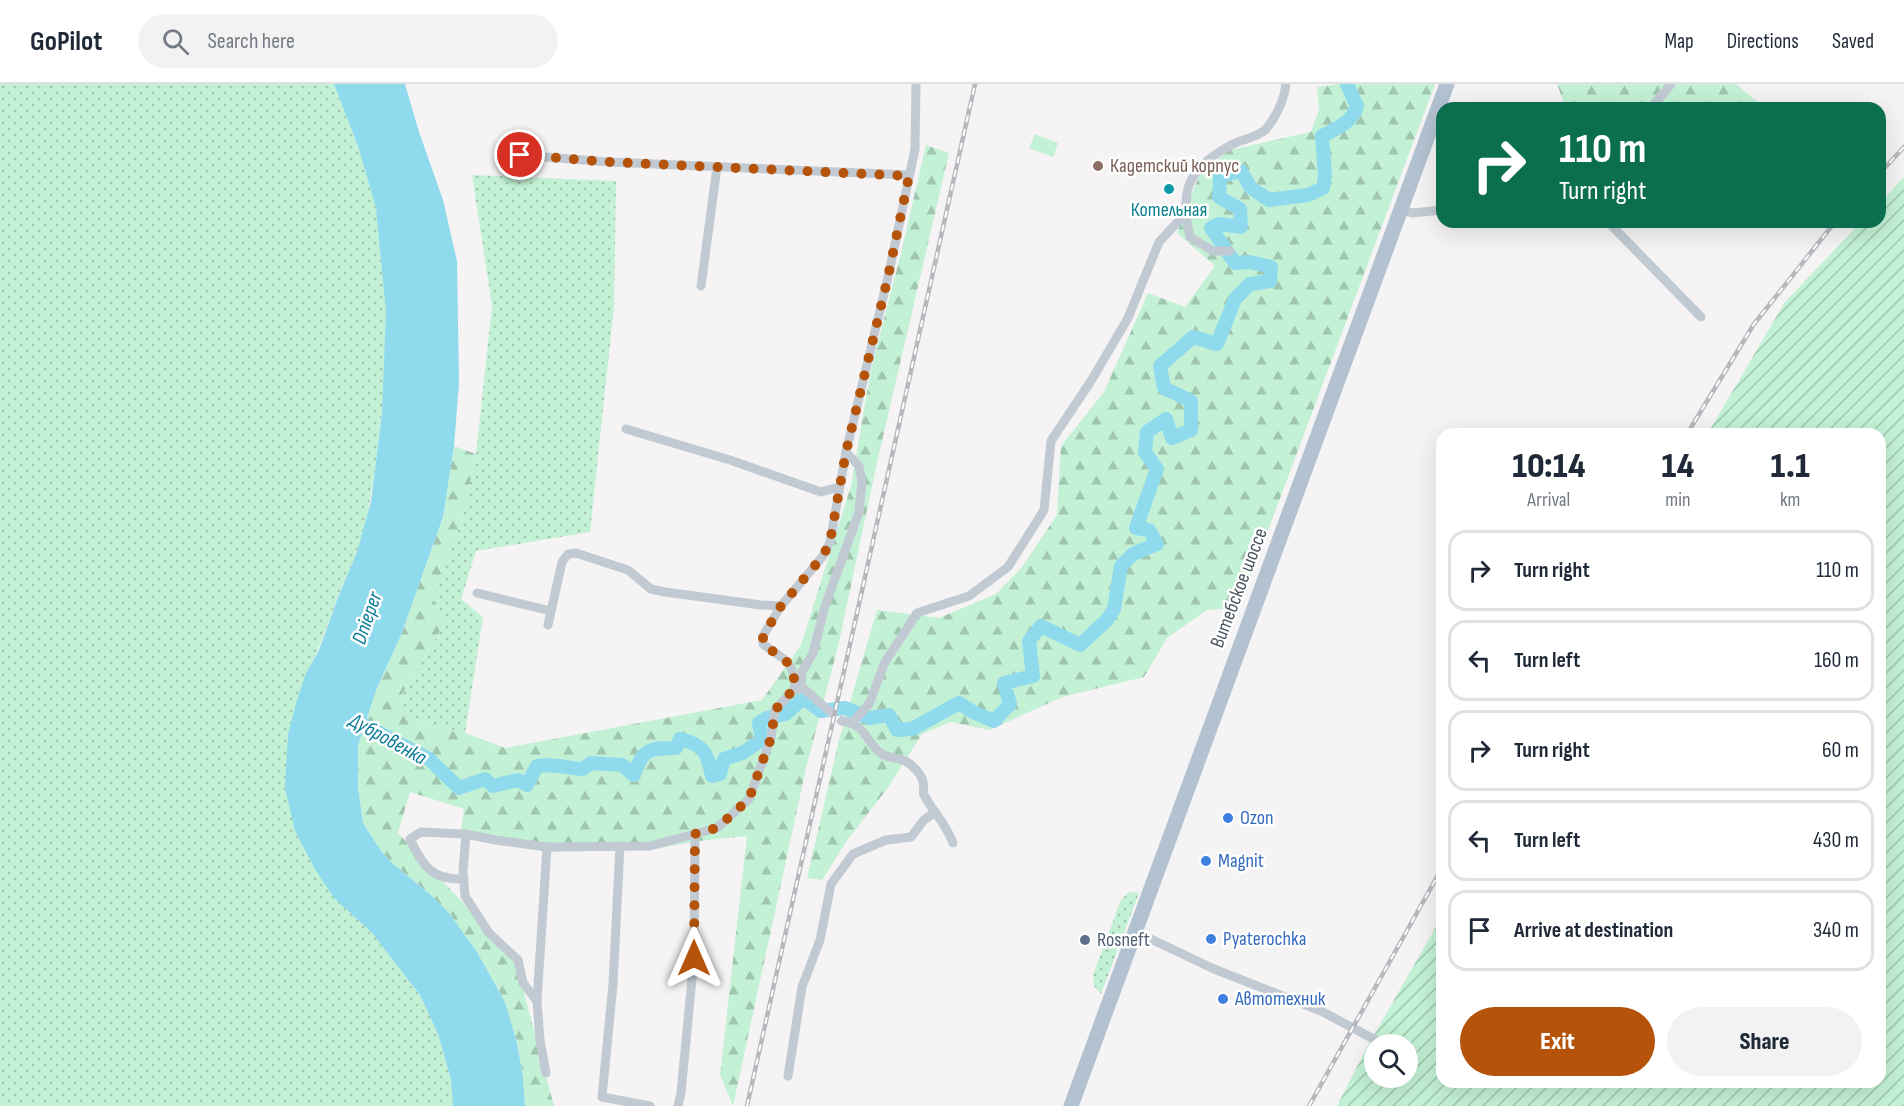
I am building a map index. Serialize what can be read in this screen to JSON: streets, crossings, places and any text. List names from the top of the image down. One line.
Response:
{"streets":{"main road":["Витебское шоссе"]},"water":["Dnieper","Дубровенка"],"places":["Кадетский корпус","Котельная","Ozon","Magnit","Pyaterochka","Rosneft","Автотехник"],"page":{"header":"GoPilot","search":"Search here","nav":["Map","Directions","Saved"],"turn":["110 m","Turn right"],"eta":["10:14","Arrival","14","min","1.1","km"],"list":[{"name":"Turn right","value":"110 m"},{"name":"Turn left","value":"160 m"},{"name":"Turn right","value":"60 m"},{"name":"Turn left","value":"430 m"},{"name":"Arrive at destination","value":"340 m"}],"buttons":["Exit","Share"]}}
